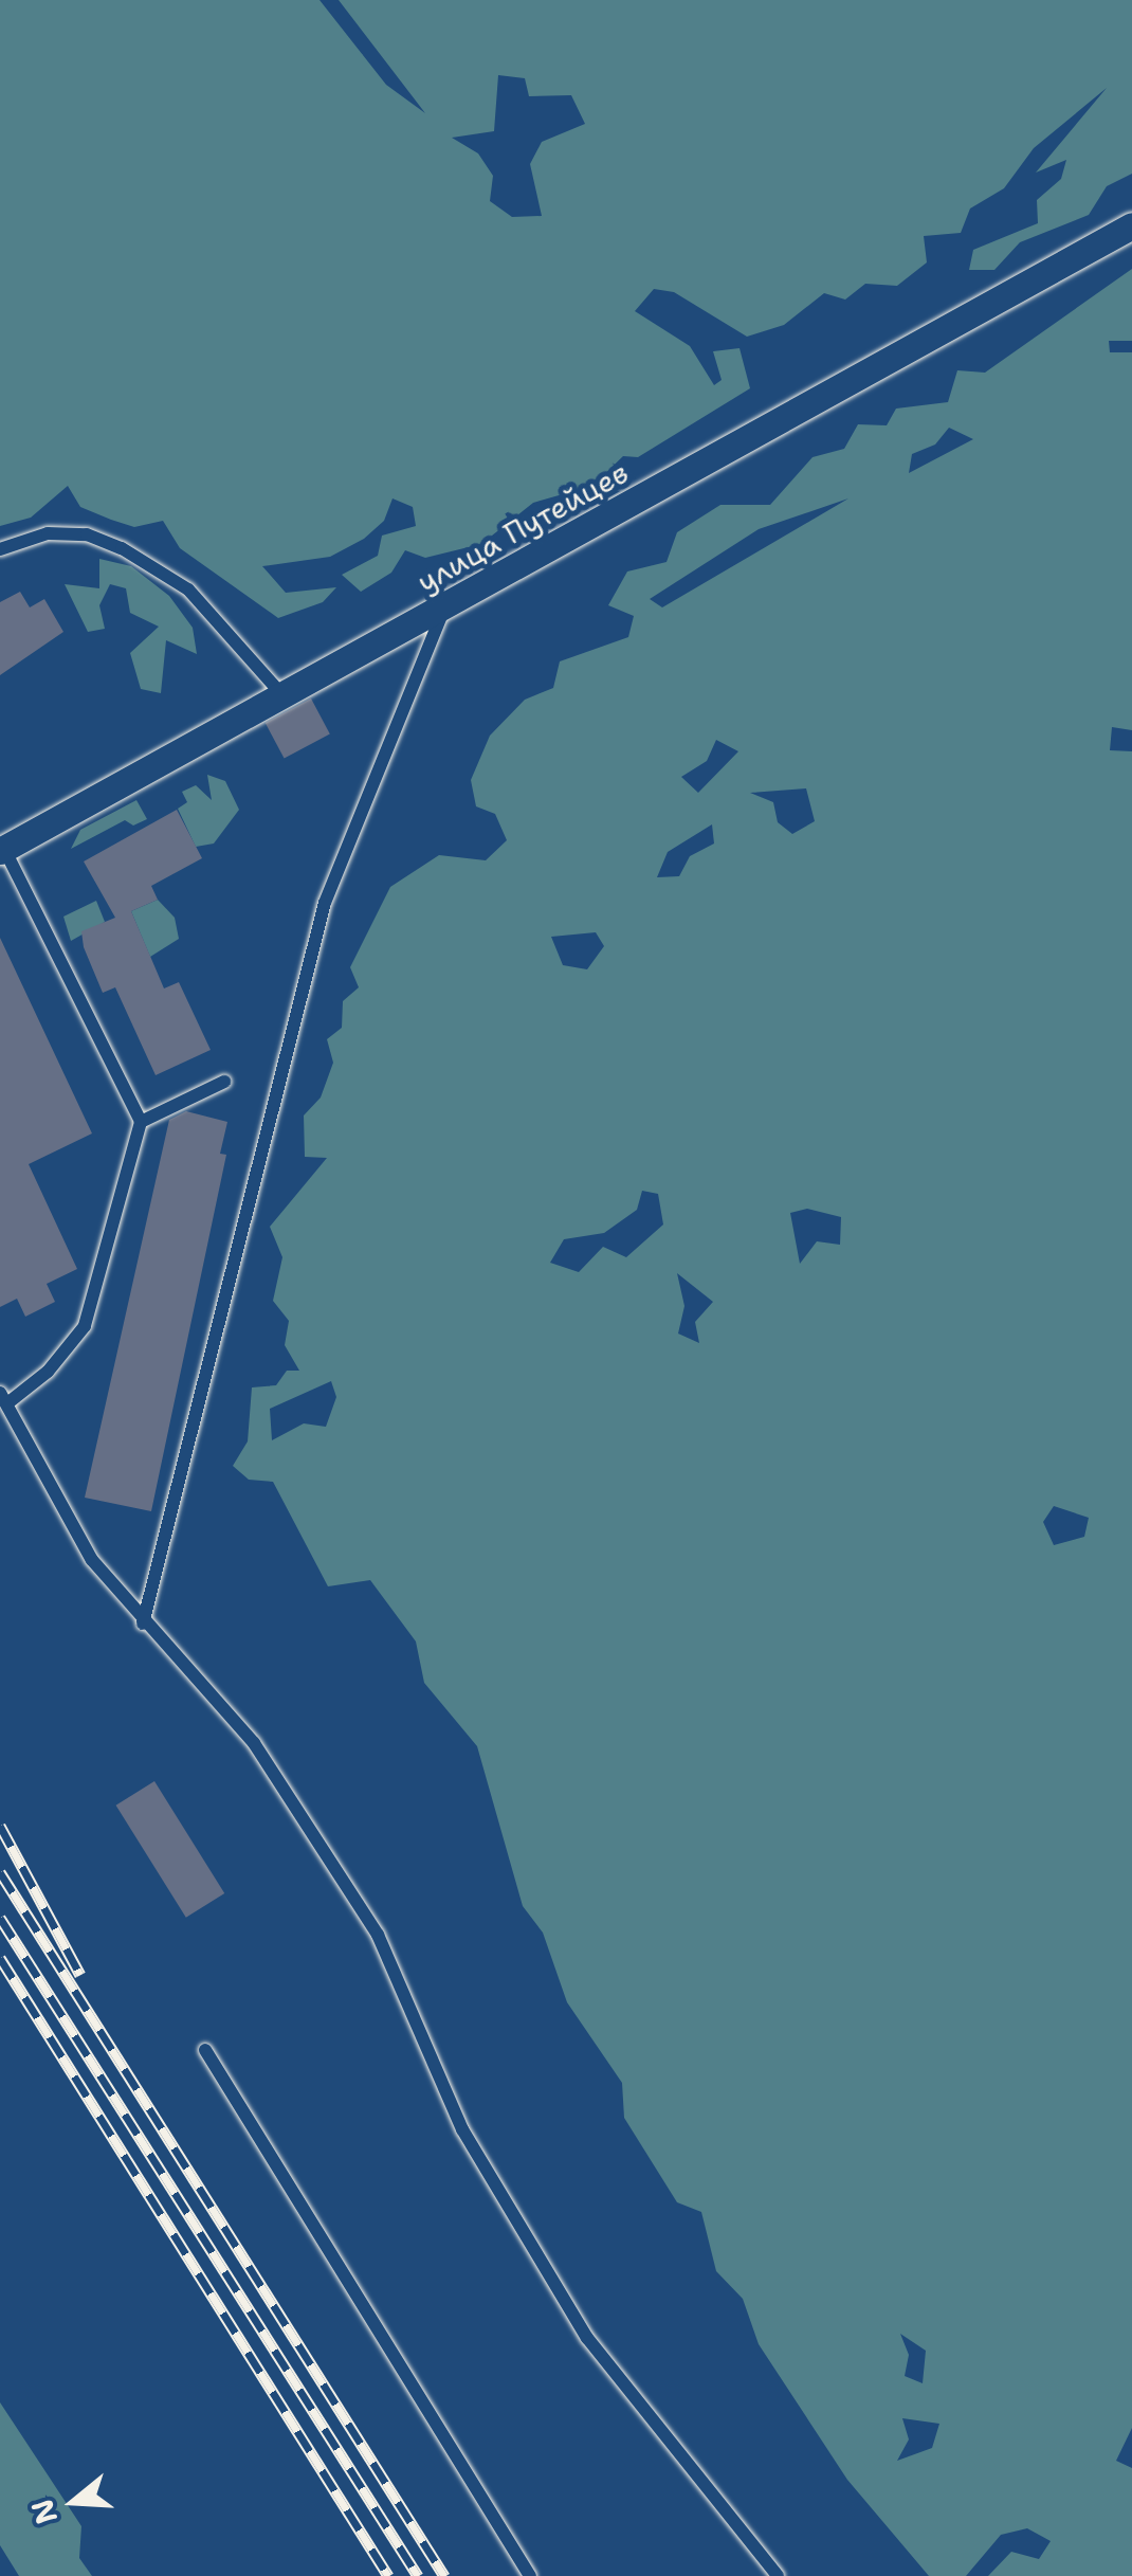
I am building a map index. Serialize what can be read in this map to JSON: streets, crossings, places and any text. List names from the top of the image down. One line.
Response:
{"streets":{"street":["улица Путейцев"]},"north":"left"}
